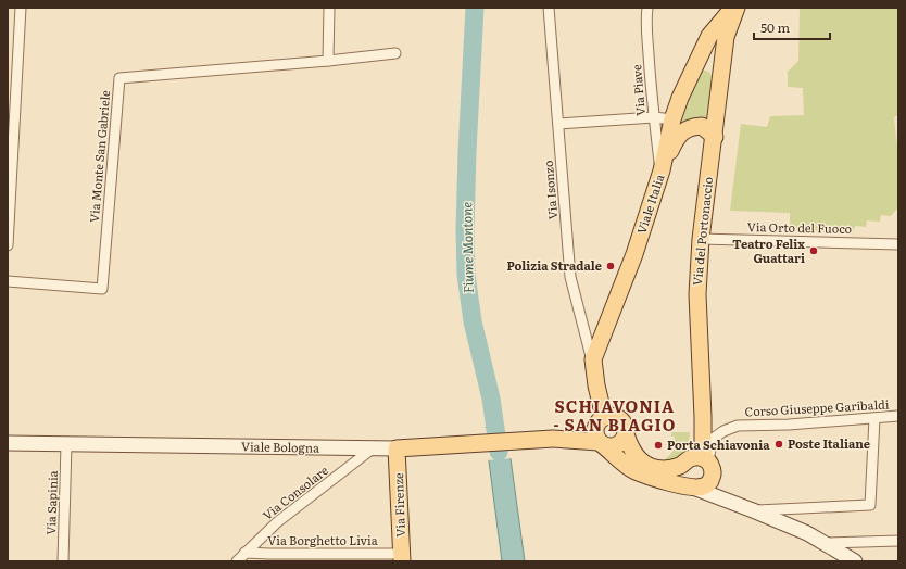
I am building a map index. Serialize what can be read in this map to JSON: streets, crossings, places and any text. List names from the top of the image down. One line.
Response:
{"streets":{"main road":["Viale Italia","Via del Portonaccio","Viale Bologna","Via Firenze"],"street":["Via Piave","Via Monte San Gabriele","Via Isonzo","Via Orto del Fuoco","Corso Giuseppe Garibaldi","Via Consolare","Via Sapinia","Via Borghetto Livia"]},"crossings":[["Via Piave","Viale Italia"],["Via Isonzo","Viale Italia"],["Viale Italia","Viale Bologna"],["Via Orto del Fuoco","Via del Portonaccio"],["Via del Portonaccio","Corso Giuseppe Garibaldi"],["Viale Bologna","Via Consolare"],["Viale Bologna","Via Sapinia"],["Viale Bologna","Via Firenze"],["Via Consolare","Via Borghetto Livia"],["Via Firenze","Via Borghetto Livia"]],"districts":["SCHIAVONIA - SAN BIAGIO"],"water":["Fiume Montone"],"places":["Teatro Felix Guattari","Polizia Stradale","Poste Italiane","Porta Schiavonia"],"scale_bar":"50 m"}
